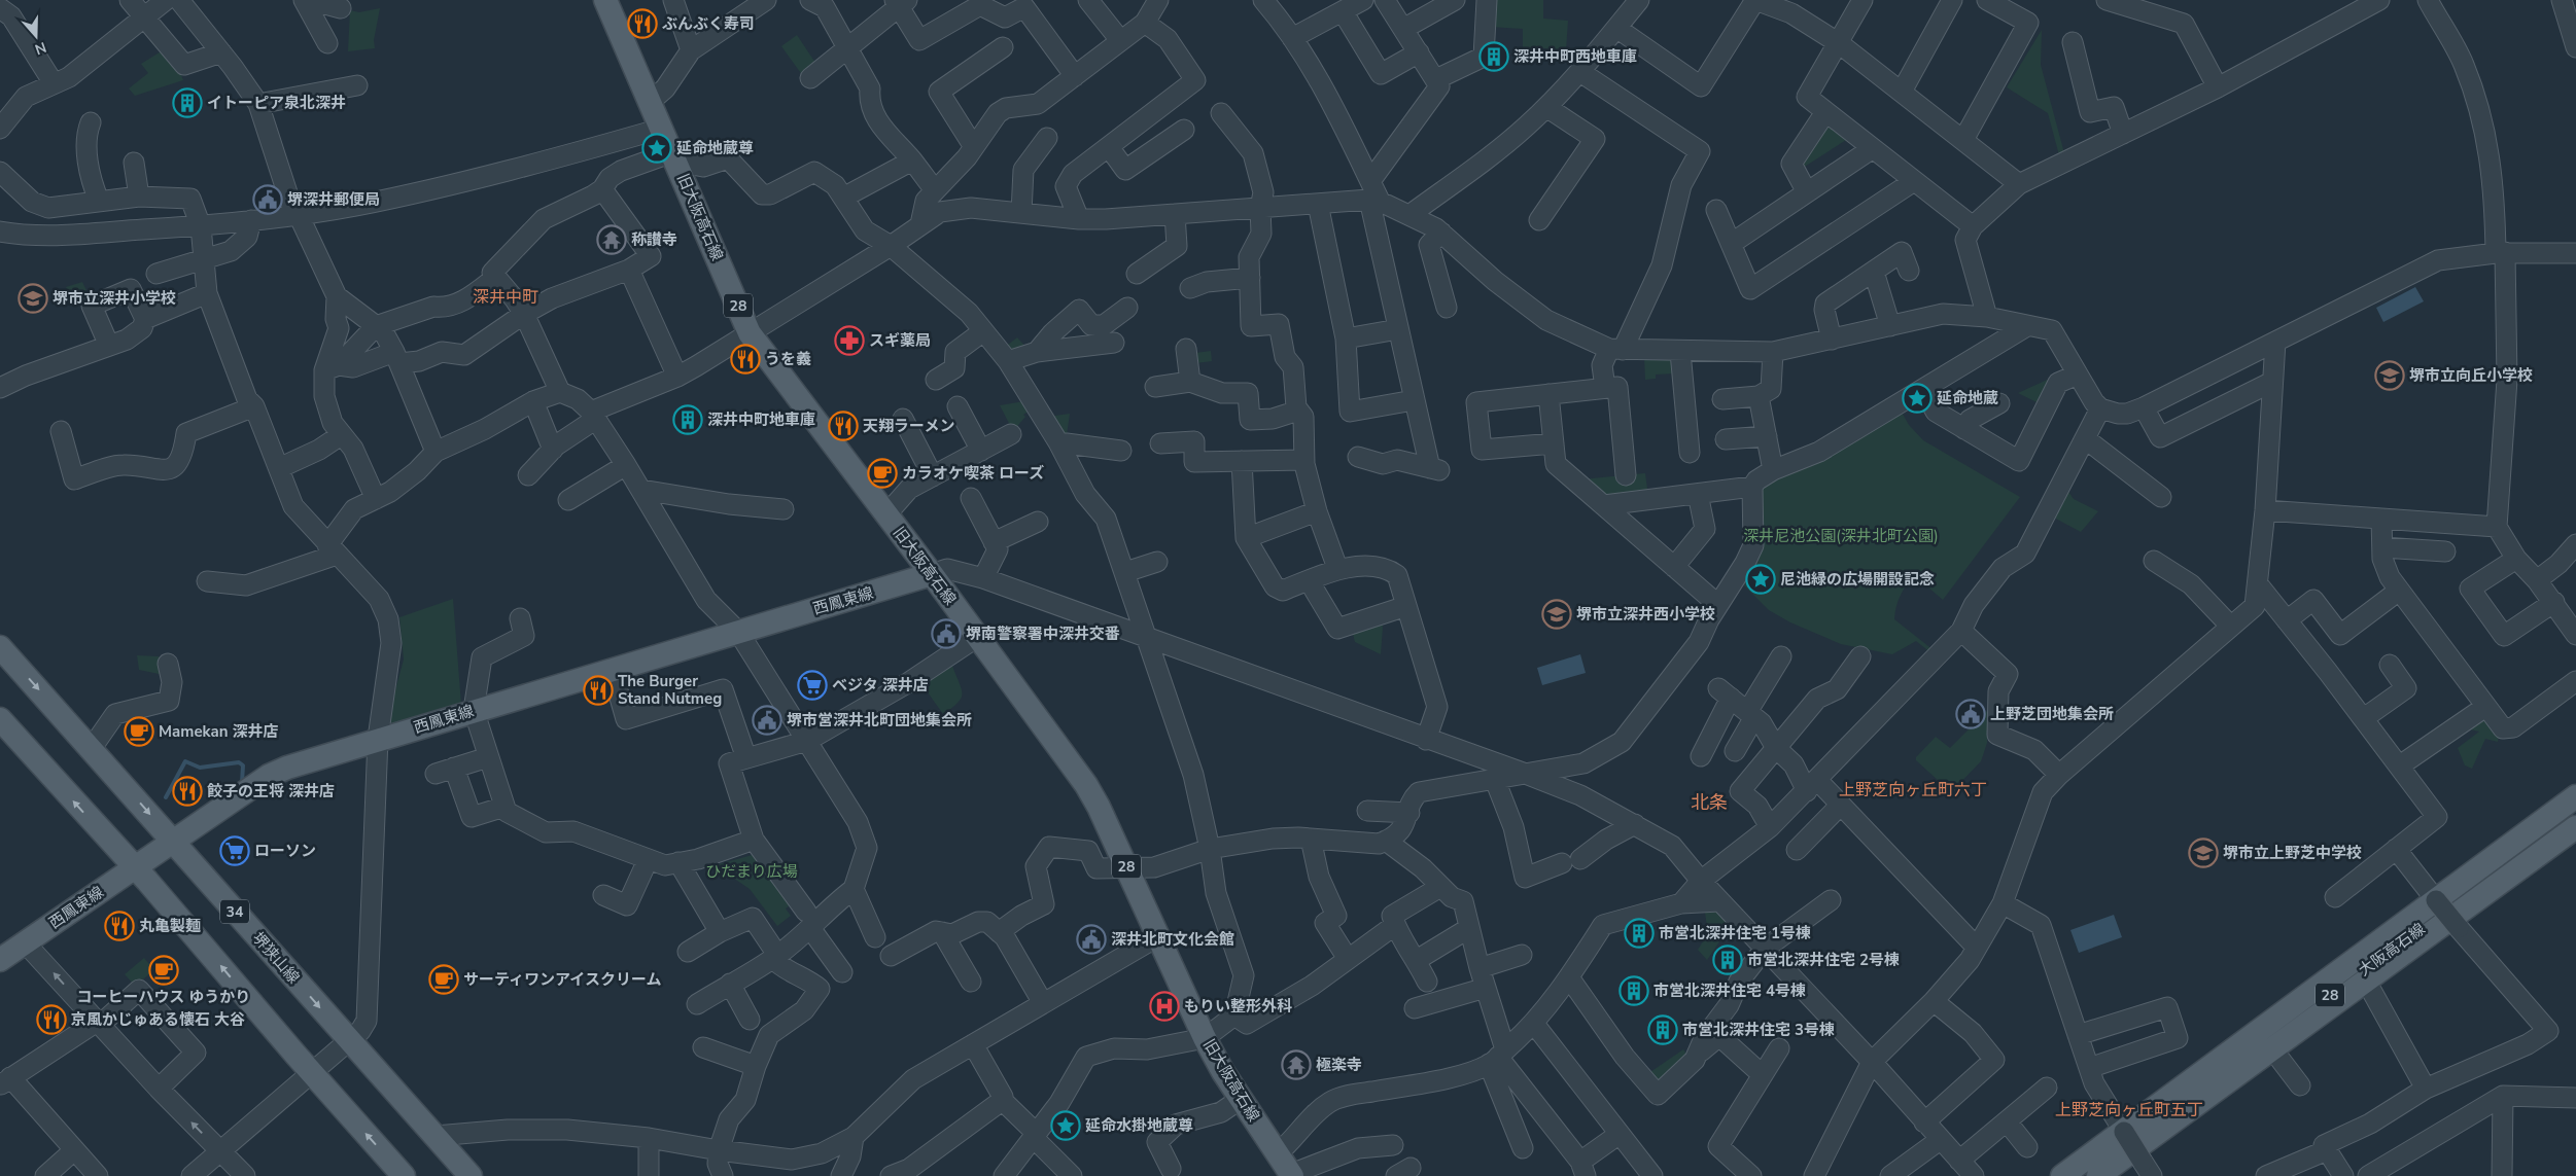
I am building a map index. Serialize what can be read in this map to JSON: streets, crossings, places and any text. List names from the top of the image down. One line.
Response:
{"streets":{"main road":["旧大阪高石線","28","西鳳東線","34","大阪高石線","堺狭山線"]},"crossings":[["旧大阪高石線","西鳳東線"],["西鳳東線","堺狭山線"]],"districts":["深井中町","上野芝向ヶ丘町六丁","北条","上野芝向ヶ丘町五丁"],"parks":["深井尼池公園(深井北町公園)","ひだまり広場"],"places":{"restaurant":["ぶんぶく寿司","うを義","天翔ラーメン","The Burger Stand Nutmeg","餃子の王将 深井店","丸亀製麺","京風かじゅある懐石 大谷"],"building":["深井中町西地車庫","イトーピア泉北深井","深井中町地車庫","市営北深井住宅 1号棟","市営北深井住宅 2号棟","市営北深井住宅 4号棟","市営北深井住宅 3号棟"],"place":["延命地蔵尊","延命地蔵","尼池緑の広場開設記念","延命水掛地蔵尊"],"public building":["堺深井郵便局","堺南警察署中深井交番","上野芝団地集会所","堺市営深井北町団地集会所","深井北町文化会館"],"temple":["称讃寺","極楽寺"],"school or university":["堺市立深井小学校","堺市立向丘小学校","堺市立深井西小学校","堺市立上野芝中学校"],"pharmacy":["スギ薬局"],"cafe":["カラオケ喫茶 ローズ","Mamekan 深井店","コーヒーハウス ゆうかり","サーティワンアイスクリーム"],"supermarket":["ベジタ 深井店","ローソン"],"hospital":["もりい整形外科"]},"north":"bottom"}
